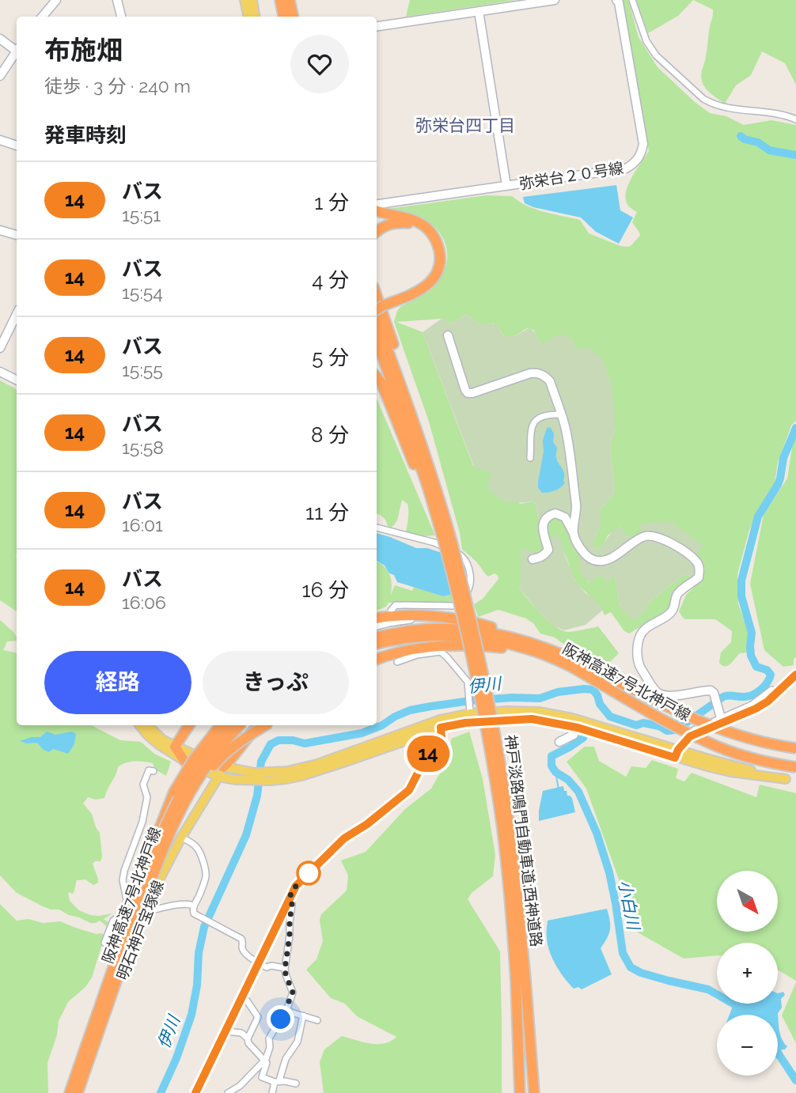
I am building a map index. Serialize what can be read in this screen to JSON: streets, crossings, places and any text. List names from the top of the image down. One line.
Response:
{"streets":{"highway":["阪神高速7号北神戸線","神戸淡路鳴門自動車道;西神道路"],"main road":["明石神戸宝塚線"],"street":["弥栄台２０号線"]},"crossings":[["阪神高速7号北神戸線","明石神戸宝塚線"]],"districts":["弥栄台四丁目"],"water":["伊川","小白川"],"lines":["bus line 14"],"north":"bottom right","page":{"on_map":"14","heading":[["布施畑","徒歩 · 3 分 · 240 m"],"発車時刻"],"list":[{"mark":"14","name":"バス","note":"15:51","value":"1 分"},{"mark":"14","name":"バス","note":"15:54","value":"4 分"},{"mark":"14","name":"バス","note":"15:55","value":"5 分"},{"mark":"14","name":"バス","note":"15:58","value":"8 分"},{"mark":"14","name":"バス","note":"16:01","value":"11 分"},{"mark":"14","name":"バス","note":"16:06","value":"16 分"}],"buttons":["経路","きっぷ"],"map_buttons":["+","−"]}}
